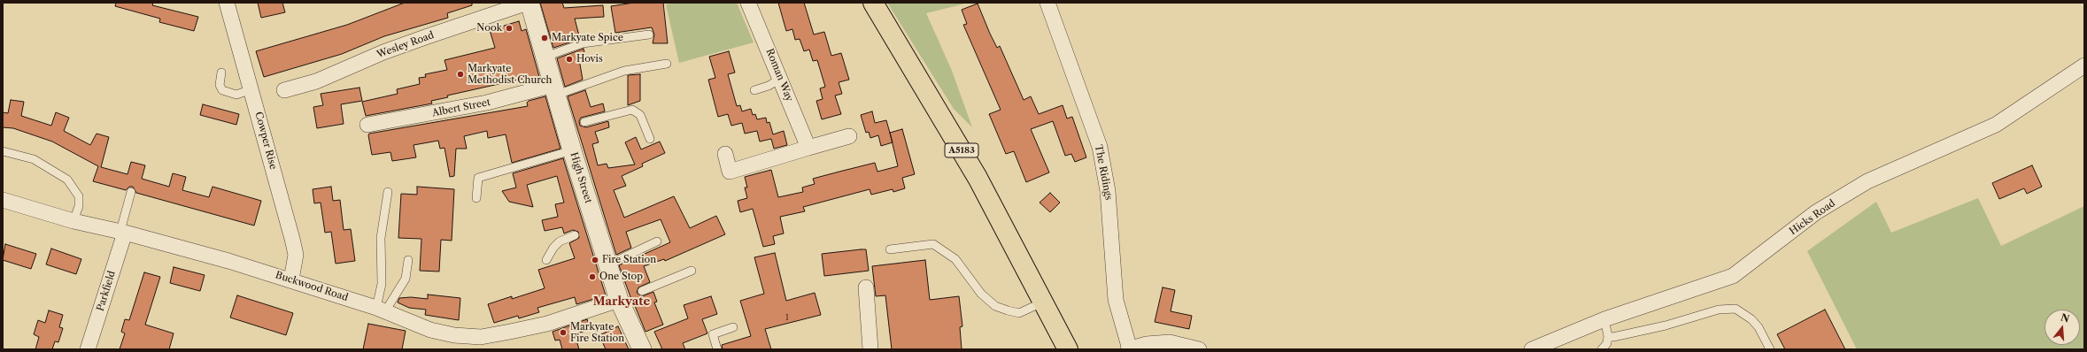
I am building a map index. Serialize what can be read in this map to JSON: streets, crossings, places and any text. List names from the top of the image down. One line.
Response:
{"streets":{"main road":["A5183"],"street":["Wesley Road","Roman Way","Albert Street","Cowper Rise","The Ridings","High Street","Hicks Road","Buckwood Road","Parkfield"]},"crossings":[["Wesley Road","High Street"],["Albert Street","High Street"],["Cowper Rise","Buckwood Road"],["High Street","Buckwood Road"],["Buckwood Road","Parkfield"]],"districts":["Markyate"],"places":["Nook","Markyate Spice","Hovis","Markyate Methodist Church","Fire Station","One Stop","Markyate Fire Station"],"house_numbers":["1"],"north":"top"}
